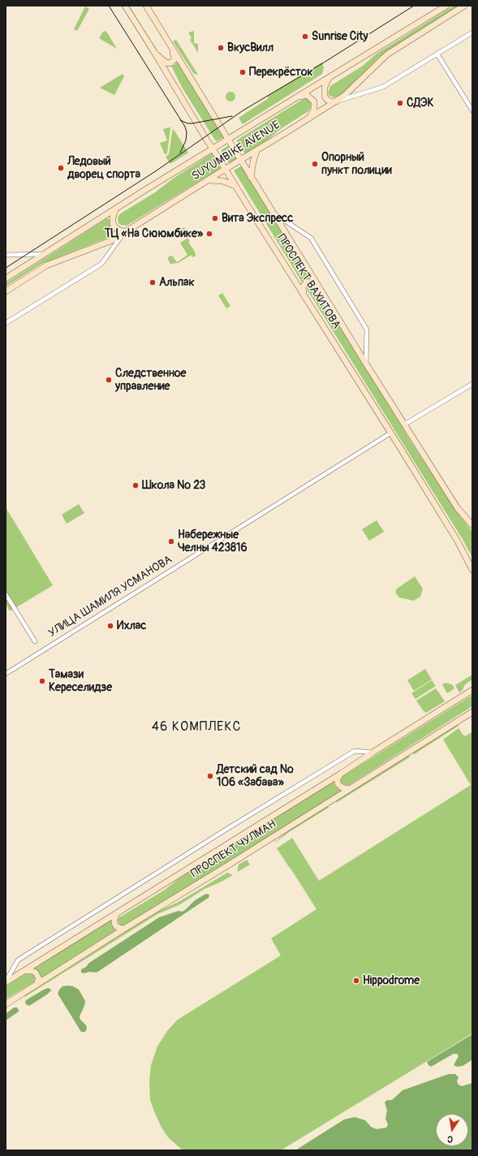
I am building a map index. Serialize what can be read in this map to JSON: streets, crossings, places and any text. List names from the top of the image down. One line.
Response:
{"streets":{"main road":["SUYUMBIKE AVENUE","ПРОСПЕКТ ВАХИТОВА","ПРОСПЕКТ ЧУЛМАН"],"street":["УЛИЦА ШАМИЛЯ УСМАНОВА"]},"crossings":[["SUYUMBIKE AVENUE","ПРОСПЕКТ ВАХИТОВА"],["ПРОСПЕКТ ВАХИТОВА","УЛИЦА ШАМИЛЯ УСМАНОВА"]],"districts":["46 КОМПЛЕКС"],"places":["Sunrise City","ВкусВилл","Перекрёсток","СДЭК","Опорный пункт полиции","Ледовый дворец спорта","Вита Экспресс","ТЦ «На Сююмбике»","Альпак","Следственное управление","Школа № 23","Набережные Челны 423816","Ихлас","Тамази Кереселидзе","Детский сад № 106 «Забава»","Hippodrome"],"north":"bottom"}
